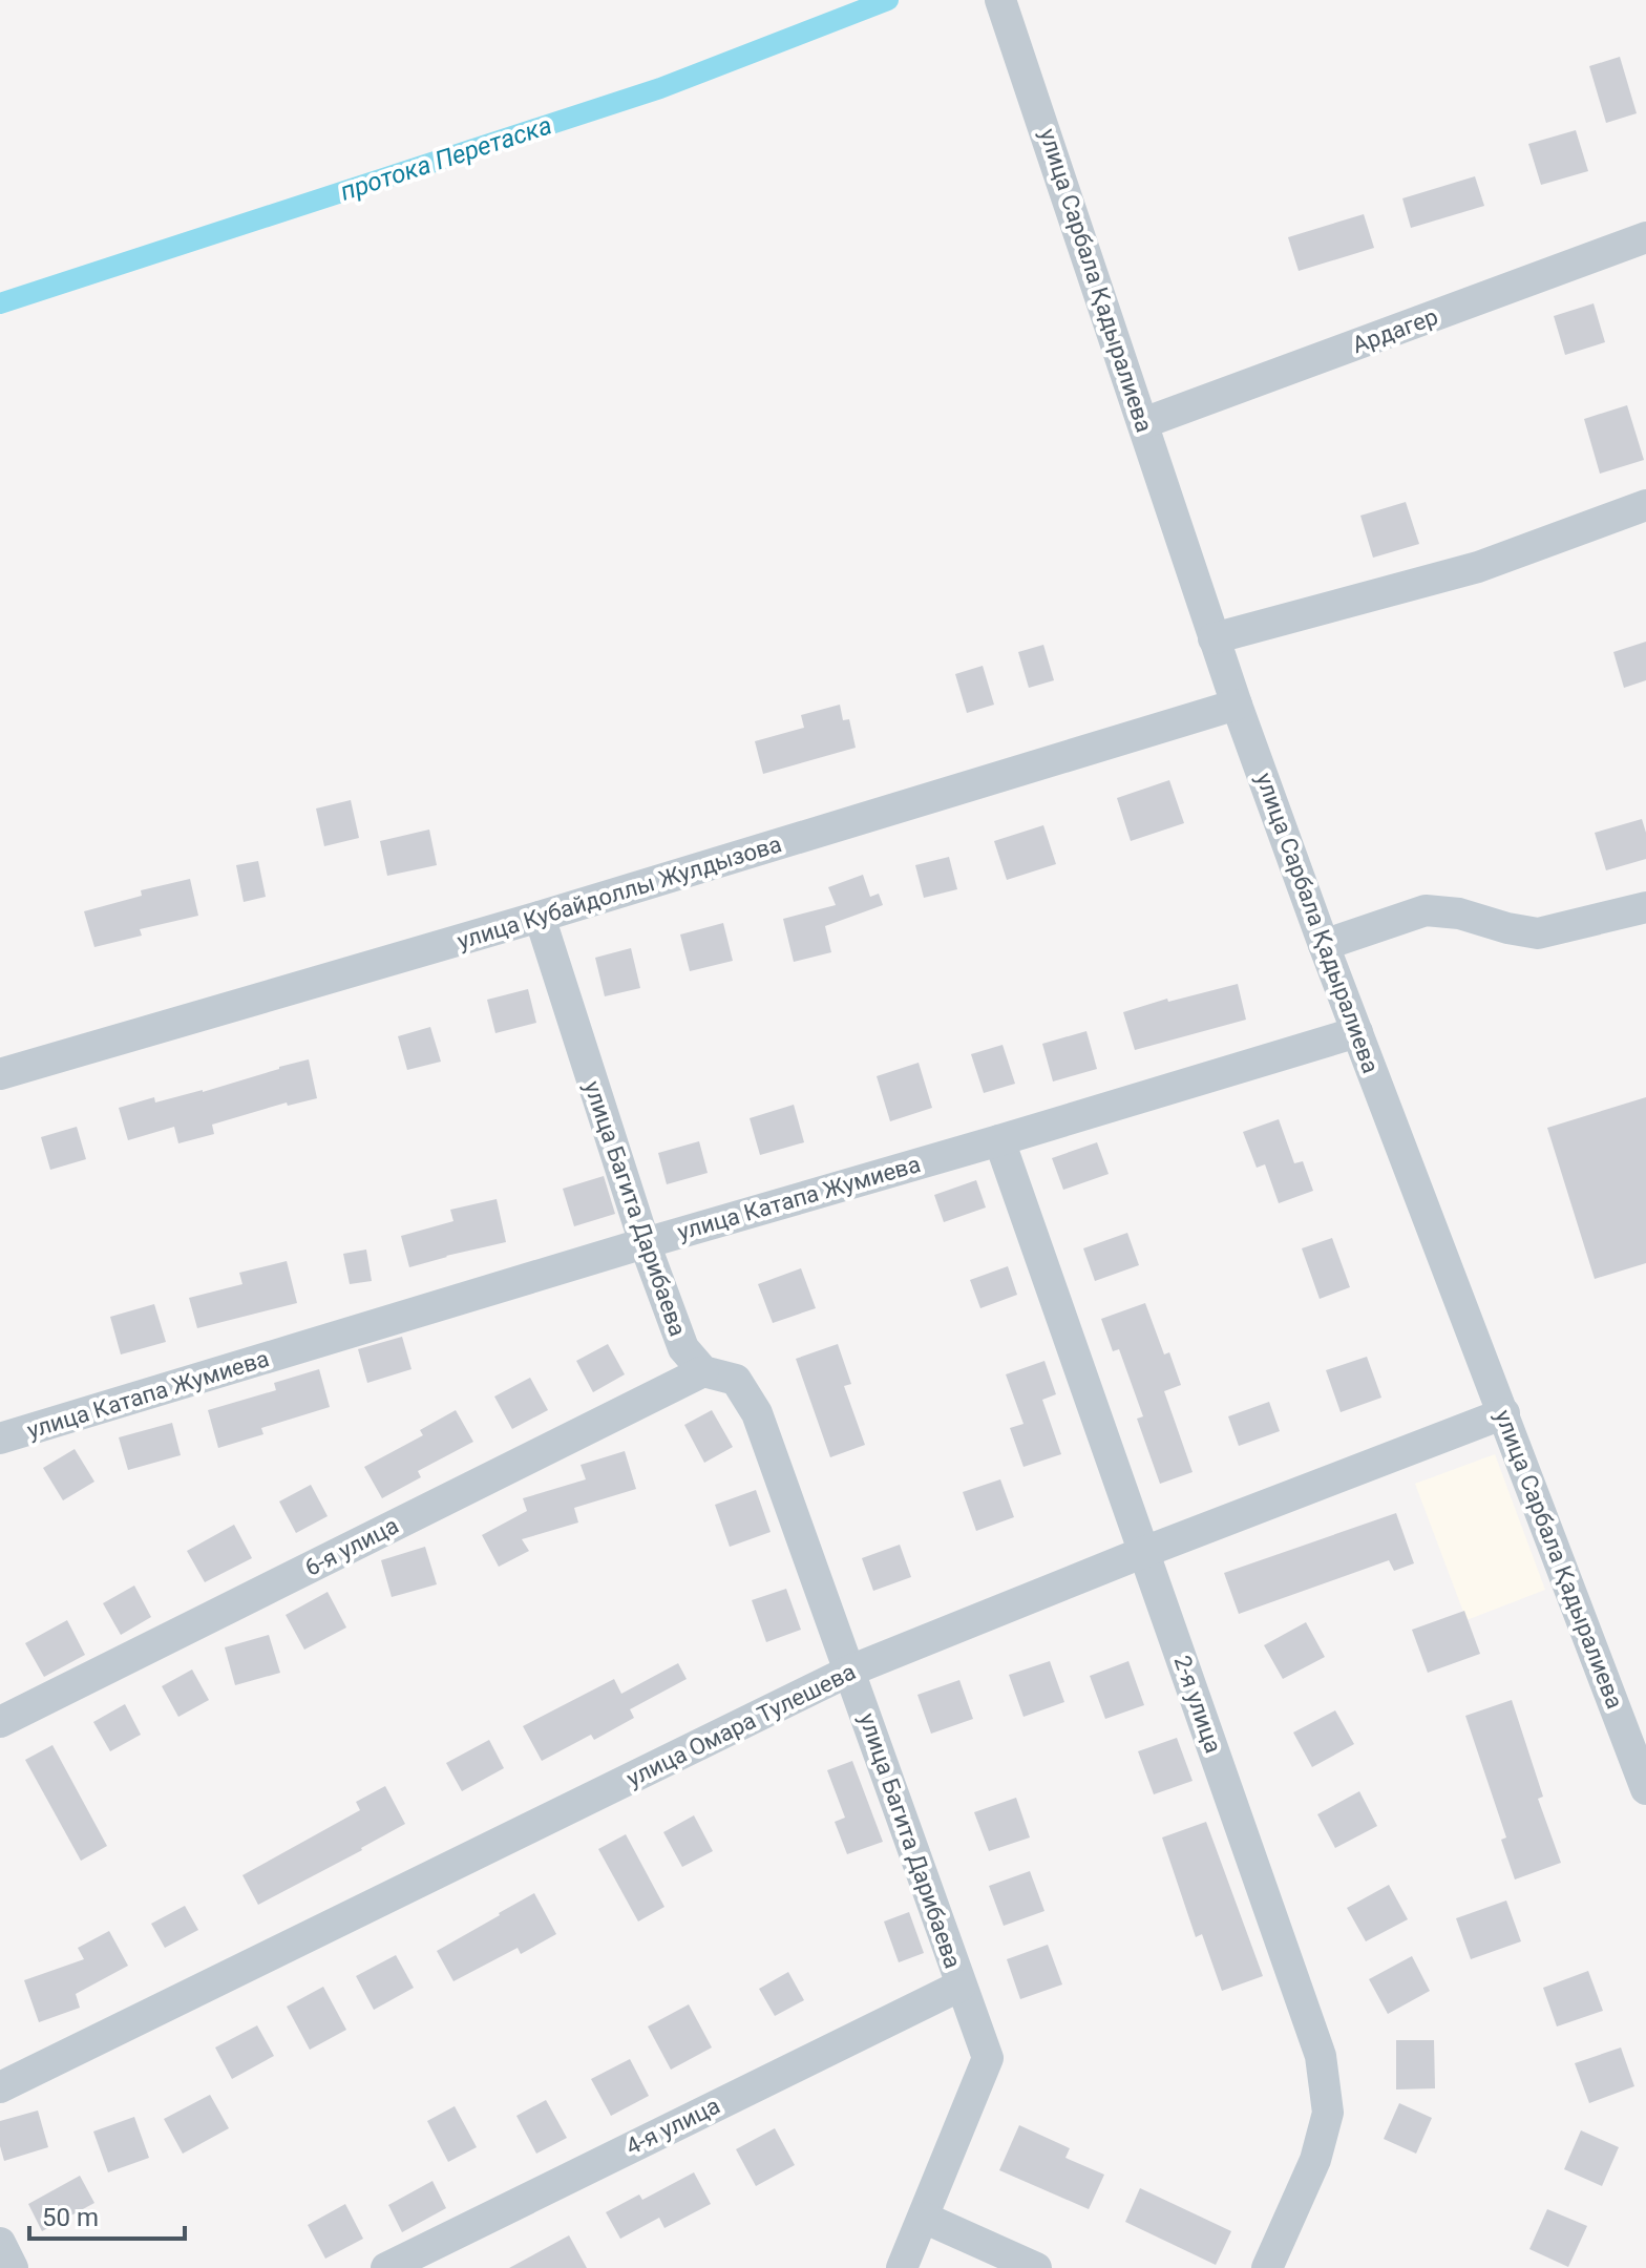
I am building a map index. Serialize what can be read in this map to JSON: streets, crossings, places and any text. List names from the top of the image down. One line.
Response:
{"streets":{"street":["улица Сарбала Қадыралиева","Ардагер","улица Кубайдоллы Жулдызова","улица Катапа Жумиева","улица Багита Дарибаева","6-я улица","2-я улица","улица Омара Тулешева","4-я улица"]},"crossings":[["улица Сарбала Қадыралиева","Ардагер"],["улица Сарбала Қадыралиева","улица Кубайдоллы Жулдызова"],["улица Сарбала Қадыралиева","улица Катапа Жумиева"],["улица Сарбала Қадыралиева","улица Омара Тулешева"],["улица Кубайдоллы Жулдызова","улица Багита Дарибаева"],["улица Катапа Жумиева","улица Багита Дарибаева"],["улица Катапа Жумиева","2-я улица"],["улица Багита Дарибаева","6-я улица"],["улица Багита Дарибаева","улица Омара Тулешева"],["улица Багита Дарибаева","4-я улица"],["2-я улица","улица Омара Тулешева"]],"water":["протока Перетаска"],"scale_bar":"50 m"}
